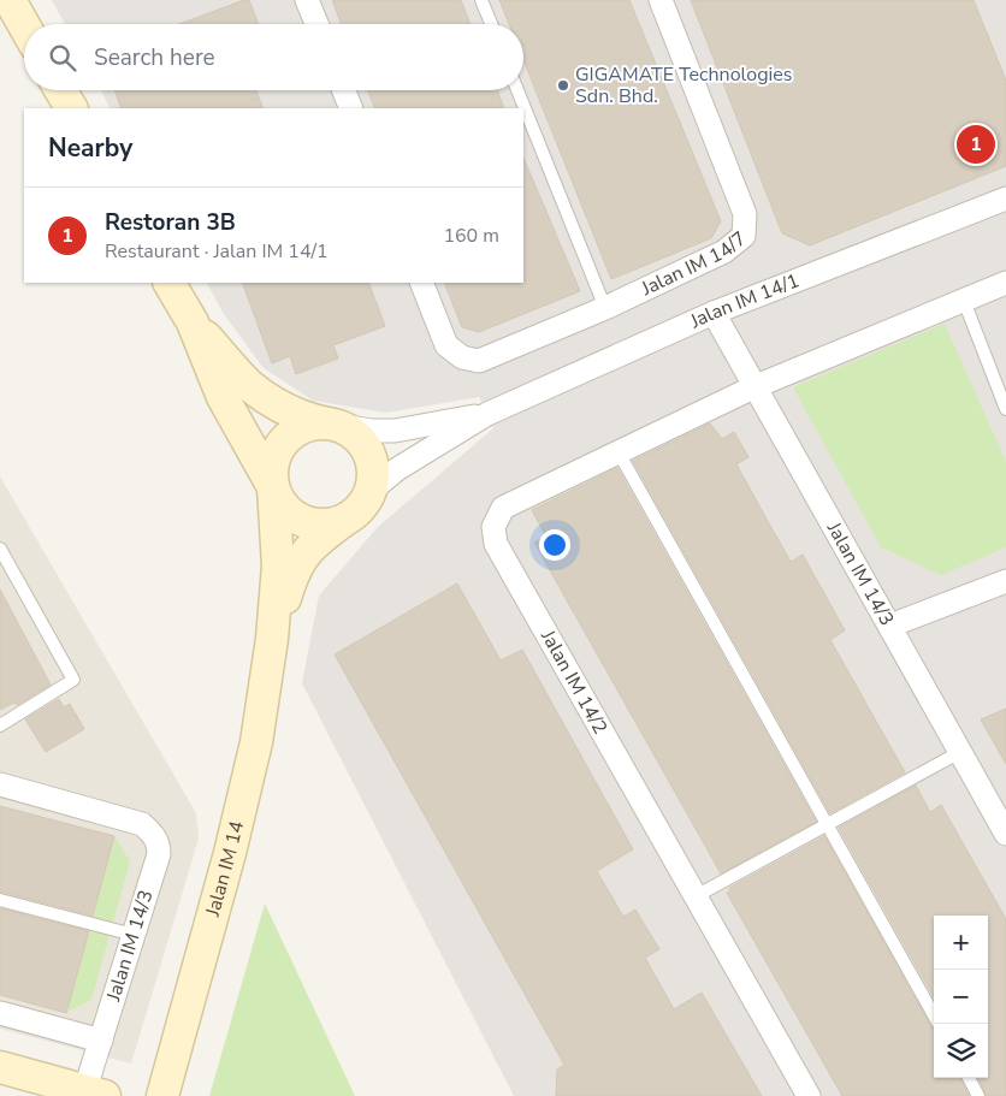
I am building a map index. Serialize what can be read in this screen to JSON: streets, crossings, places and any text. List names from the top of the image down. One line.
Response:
{"streets":{"street":["Jalan IM 14/7","Jalan IM 14/1","Jalan IM 14/3","Jalan IM 14/2","Jalan IM 14"]},"crossings":[["Jalan IM 14/1","Jalan IM 14/3"],["Jalan IM 14/3","Jalan IM 14/2"]],"places":["GIGAMATE Technologies Sdn. Bhd."],"page":{"search":"Search here","heading":"Nearby","pins":"1","list":[{"mark":"1","name":"Restoran 3B","note":"Restaurant · Jalan IM 14/1","value":"160 m"}],"map_buttons":["+","−"]}}
